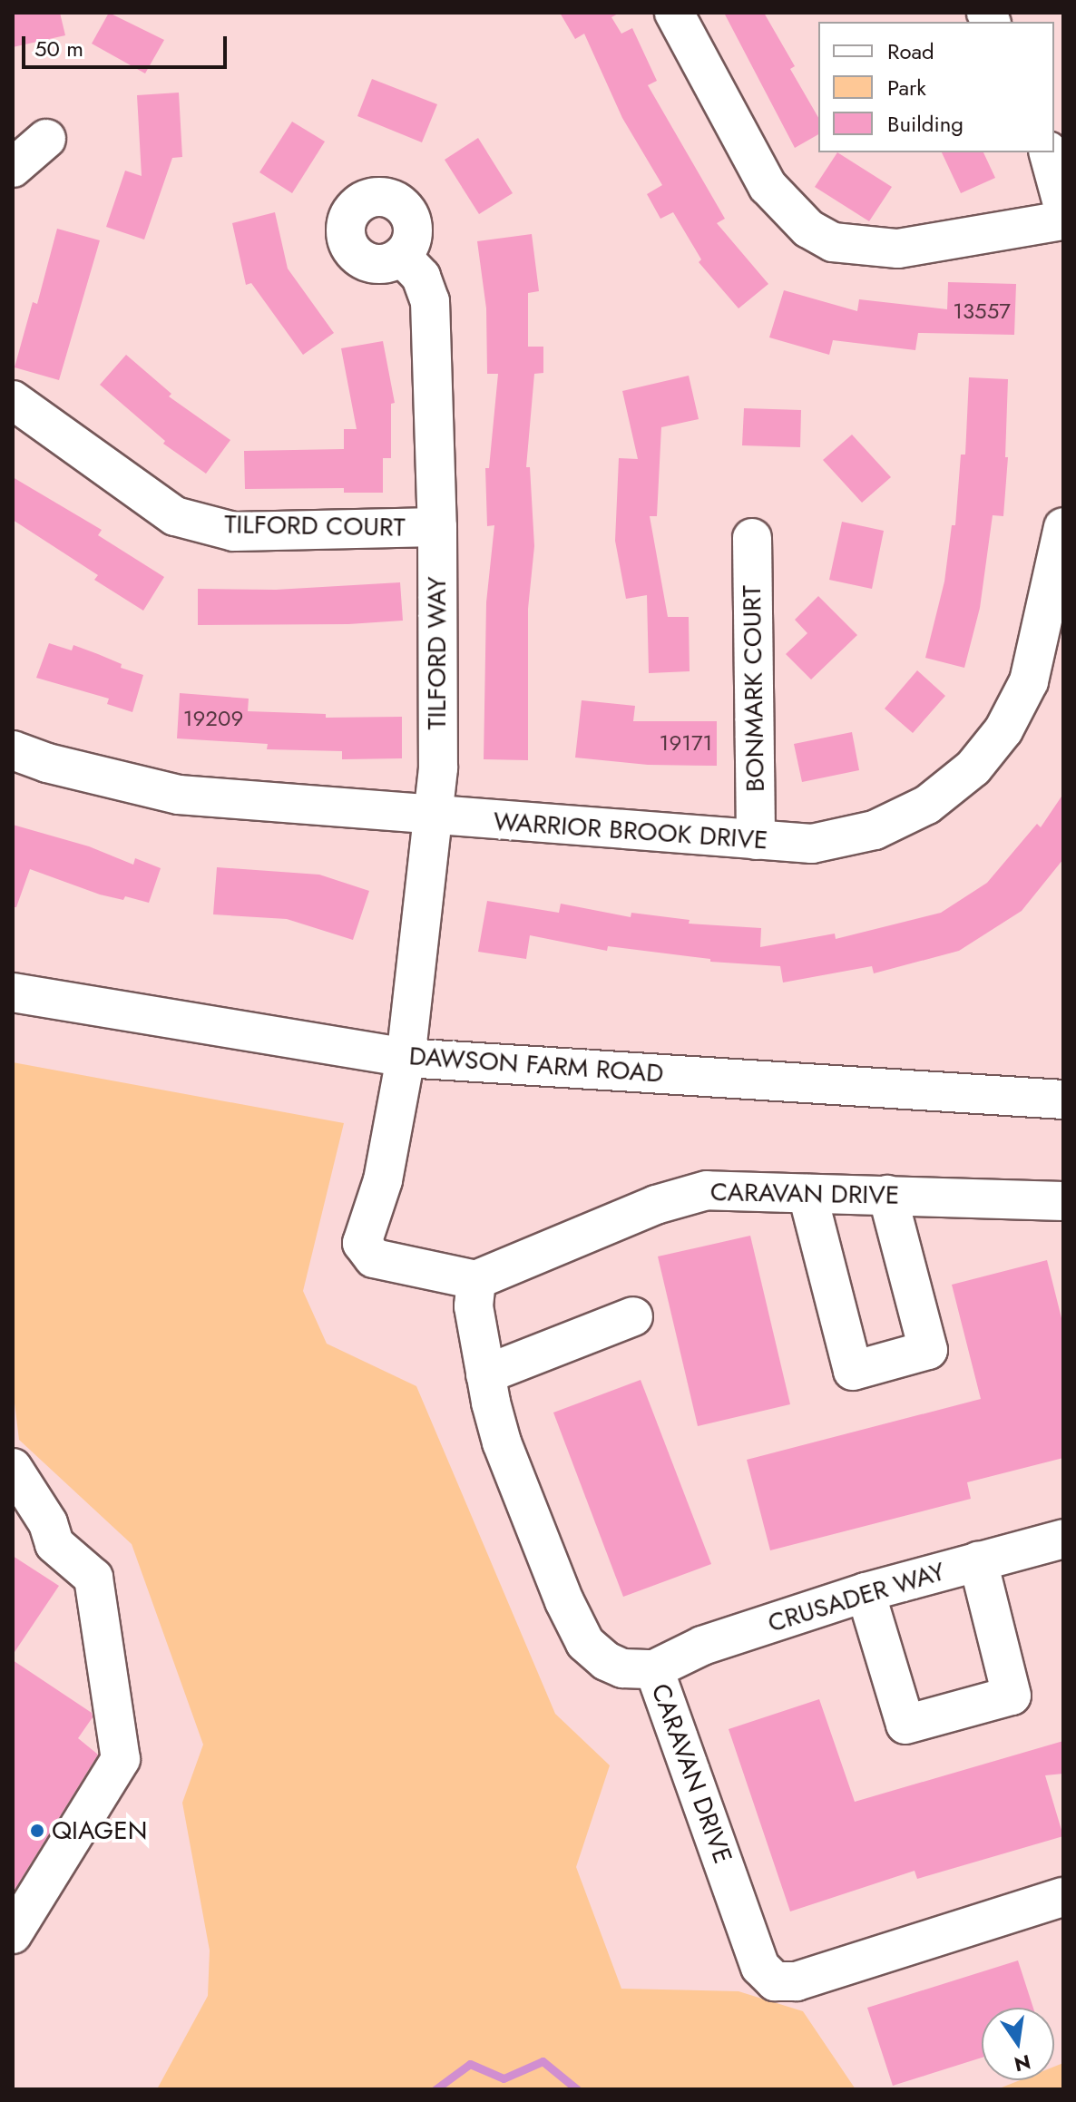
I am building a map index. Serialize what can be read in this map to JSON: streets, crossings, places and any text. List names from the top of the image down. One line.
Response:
{"streets":{"street":["TILFORD COURT","TILFORD WAY","BONMARK COURT","WARRIOR BROOK DRIVE","DAWSON FARM ROAD","CARAVAN DRIVE","CRUSADER WAY"]},"crossings":[["TILFORD COURT","TILFORD WAY"],["TILFORD WAY","WARRIOR BROOK DRIVE"],["TILFORD WAY","DAWSON FARM ROAD"],["BONMARK COURT","WARRIOR BROOK DRIVE"],["CARAVAN DRIVE","CRUSADER WAY"]],"places":["QIAGEN"],"house_numbers":["13557","19209","19171"],"legend":["Road","Park","Building"],"scale_bar":"50 m","north":"bottom"}
